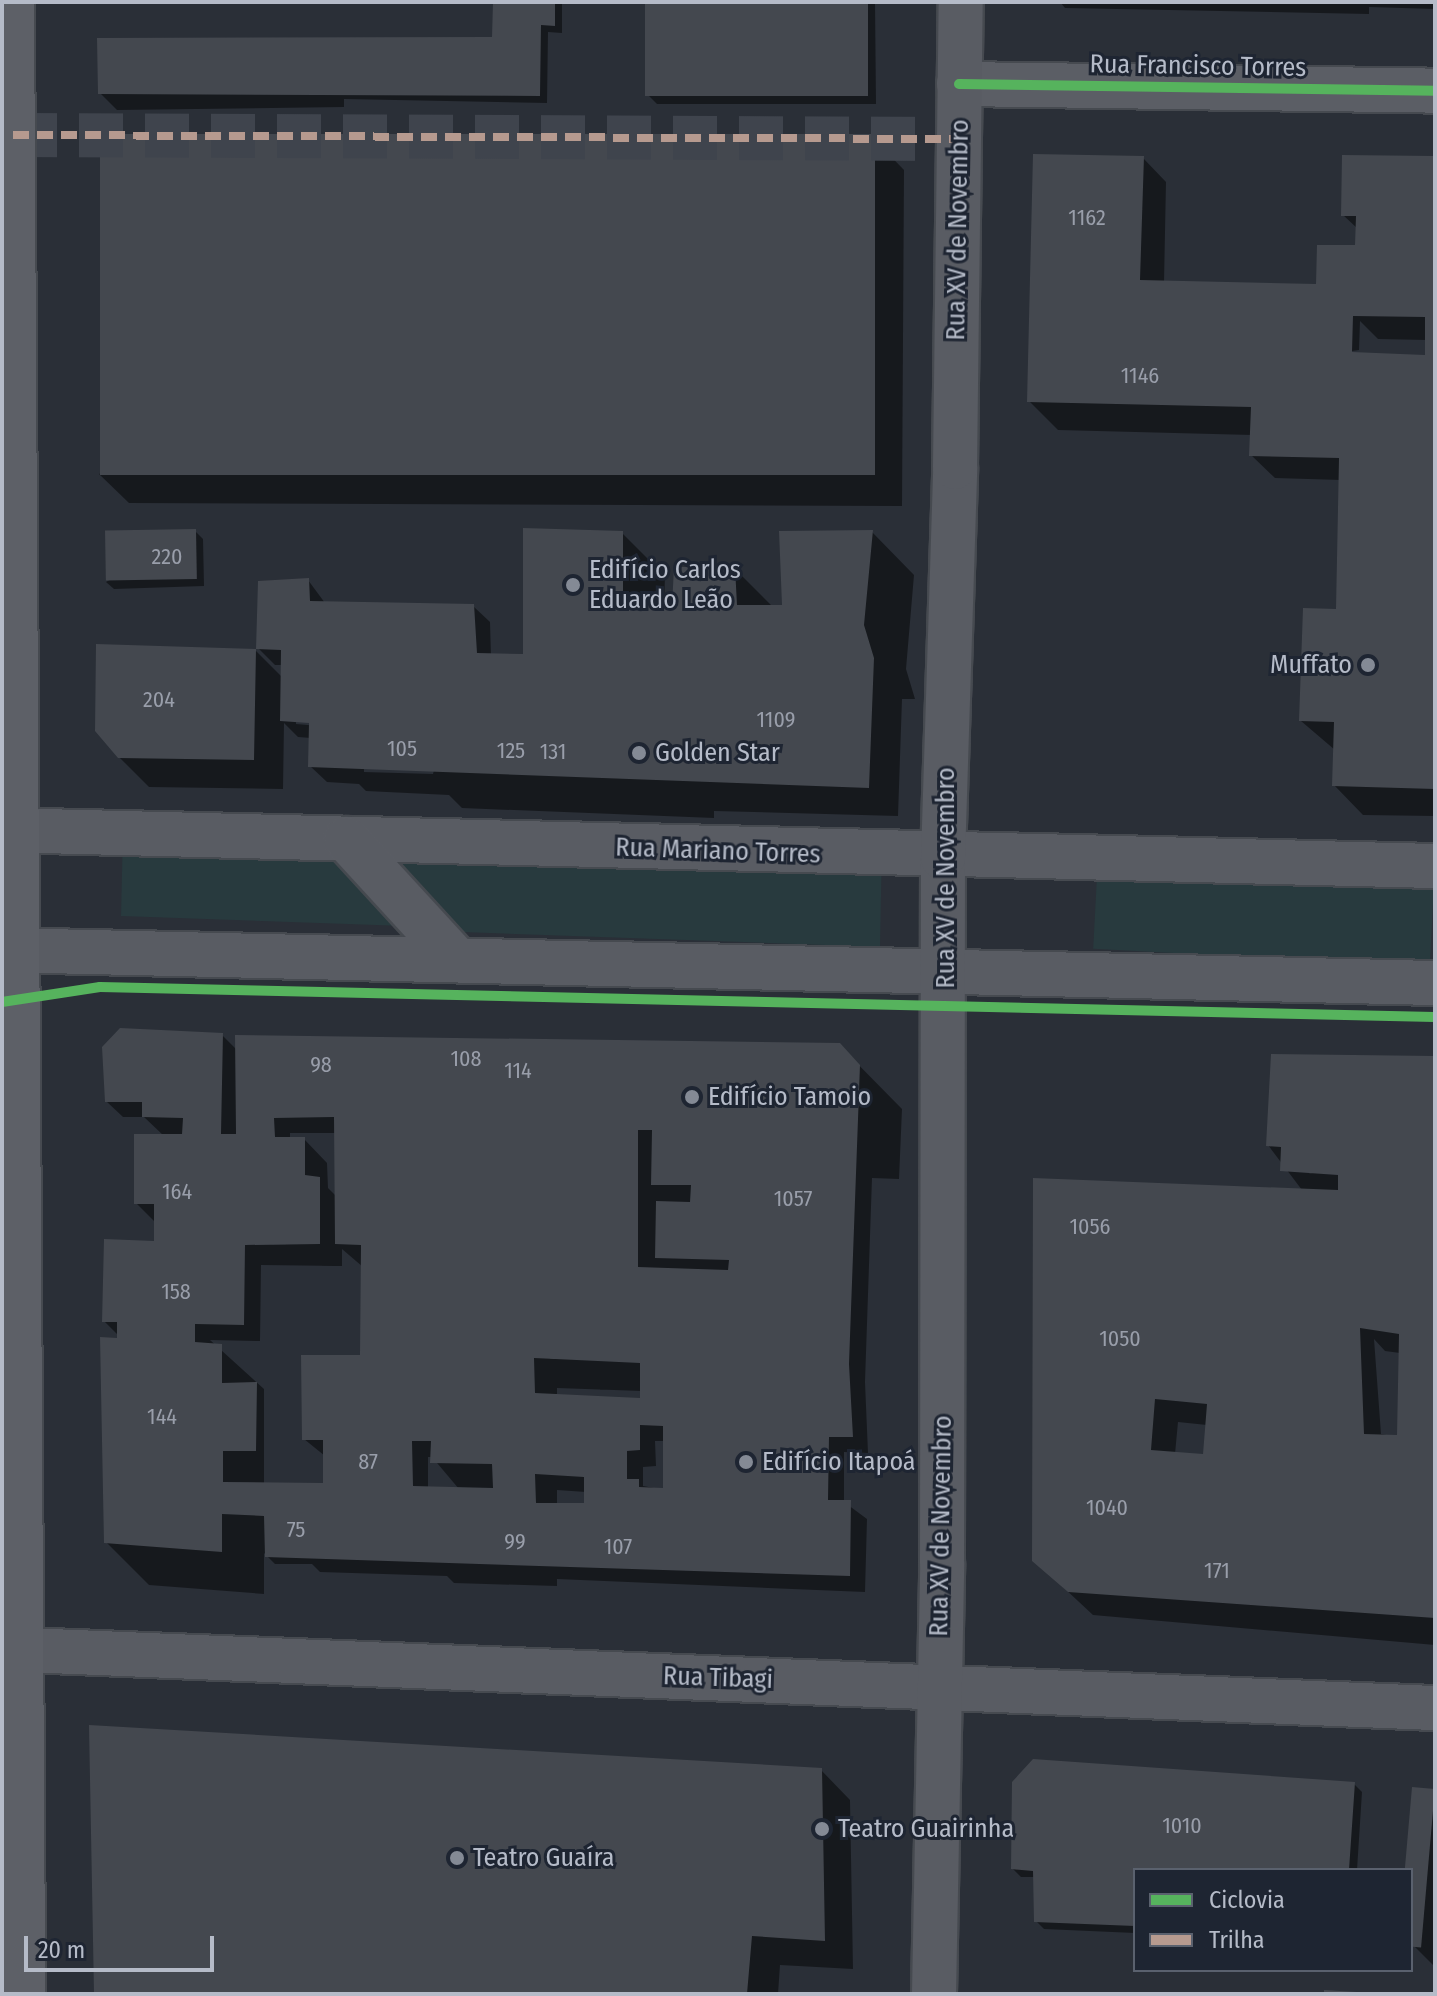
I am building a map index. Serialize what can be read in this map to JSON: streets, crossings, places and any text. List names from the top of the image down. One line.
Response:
{"streets":{"main road":["Rua XV de Novembro","Rua Mariano Torres","Rua Tibagi"],"street":["Rua Francisco Torres"]},"crossings":[["Rua Francisco Torres","Rua XV de Novembro"],["Rua XV de Novembro","Rua Mariano Torres"],["Rua XV de Novembro","Rua Tibagi"]],"places":["Edifício Carlos Eduardo Leão","Muffato","Golden Star","Edifício Tamoio","Edifício Itapoá","Teatro Guairinha","Teatro Guaíra"],"house_numbers":["1162","1146","220","204","1109","105","125","131","108","98","114","164","1057","1056","158","1050","144","87","1040","75","99","107","171","1010"],"legend":["Ciclovia","Trilha"],"scale_bar":"20 m"}
